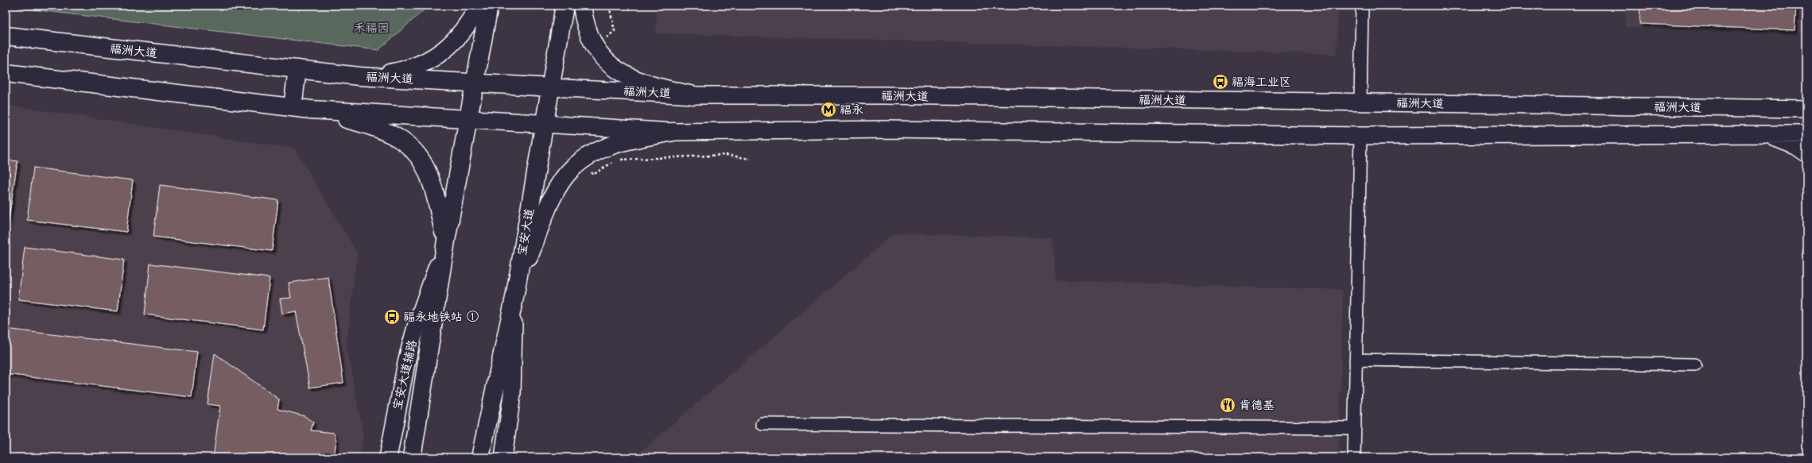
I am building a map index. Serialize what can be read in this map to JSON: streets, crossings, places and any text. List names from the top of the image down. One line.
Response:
{"streets":{"main road":["福洲大道","宝安大道","宝安大道辅路"]},"crossings":[["福洲大道","宝安大道"]],"parks":["禾福园"],"places":{"bus stop":["福海工业区","福永地铁站 ①"],"metro station":["福永"],"restaurant":["肯德基"]}}
